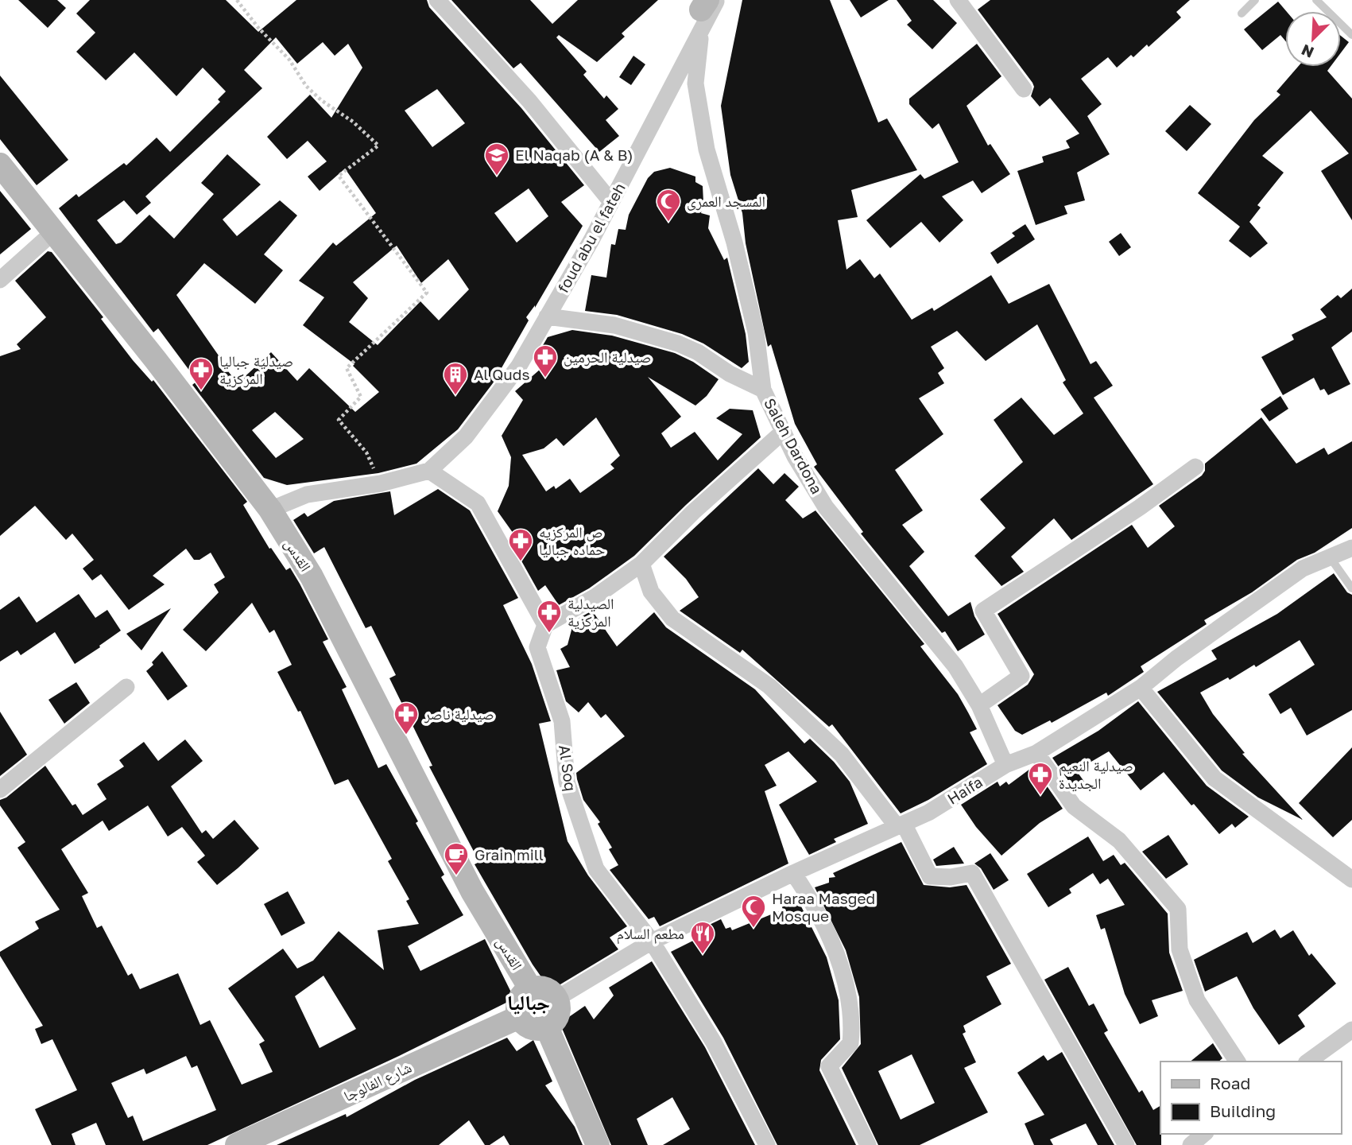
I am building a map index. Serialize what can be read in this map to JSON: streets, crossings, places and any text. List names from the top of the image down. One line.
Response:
{"streets":{"main road":["القدس","شارع الفالوجا"],"street":["foud abu el fateh","Saleh Dardona","Al Soq","Haifa"]},"crossings":[["foud abu el fateh","Saleh Dardona"],["Saleh Dardona","Haifa"],["القدس","Haifa"],["القدس","شارع الفالوجا"],["Al Soq","Haifa"],["Haifa","شارع الفالوجا"]],"districts":["جباليا"],"places":{"school or university":["El Naqab (A & B)"],"mosque":["المسجد العمرى","Haraa Masged Mosque"],"pharmacy":["صيدلية الحرمين","صيدلية جباليا المركزية","ص المركزيه حماده جباليا","الصيدلية المركزية","صيدلية ناصر","صيدلية النعيم الجديدة"],"building":["Al Quds"],"cafe":["Grain mill"],"restaurant":["مطعم السلام"]},"legend":["Road","Building"],"north":"bottom left"}
